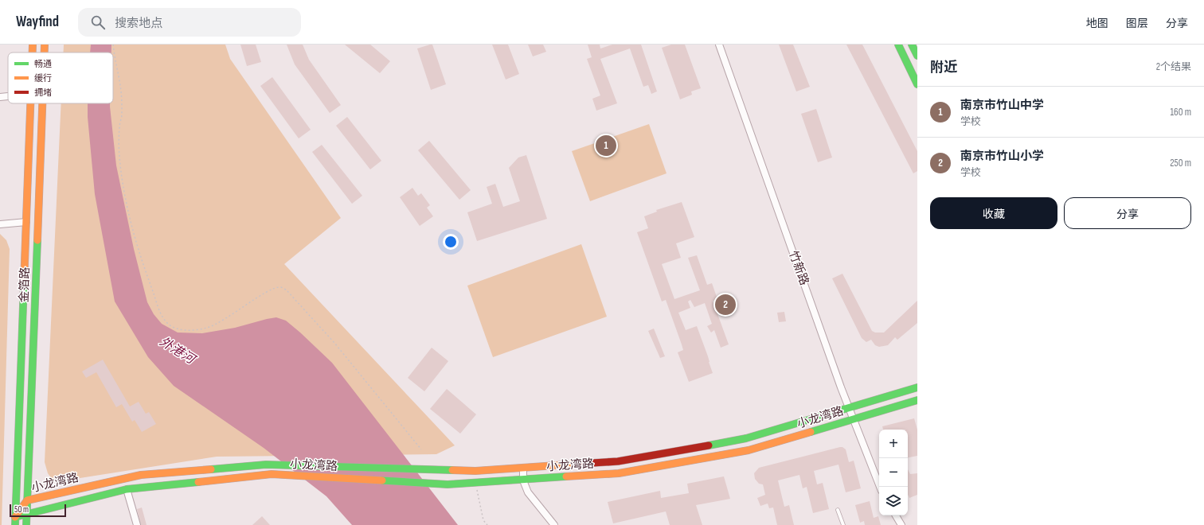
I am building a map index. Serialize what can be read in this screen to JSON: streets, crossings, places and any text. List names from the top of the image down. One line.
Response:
{"streets":{"main road":["金箔路","小龙湾路"],"street":["竹新路"]},"crossings":[["竹新路","小龙湾路"],["金箔路","小龙湾路"]],"water":["外港河"],"legend":["畅通","缓行","拥堵"],"scale_bar":"50 m","page":{"header":"Wayfind","search":"搜索地点","nav":["地图","图层","分享"],"heading":["附近","2个结果"],"list":[{"mark":"1","name":"南京市竹山中学","note":"学校","value":"160 m"},{"mark":"2","name":"南京市竹山小学","note":"学校","value":"250 m"}],"pins":["1","2"],"buttons":["收藏","分享"],"map_buttons":["+","−"],"scale":"50 m"}}
